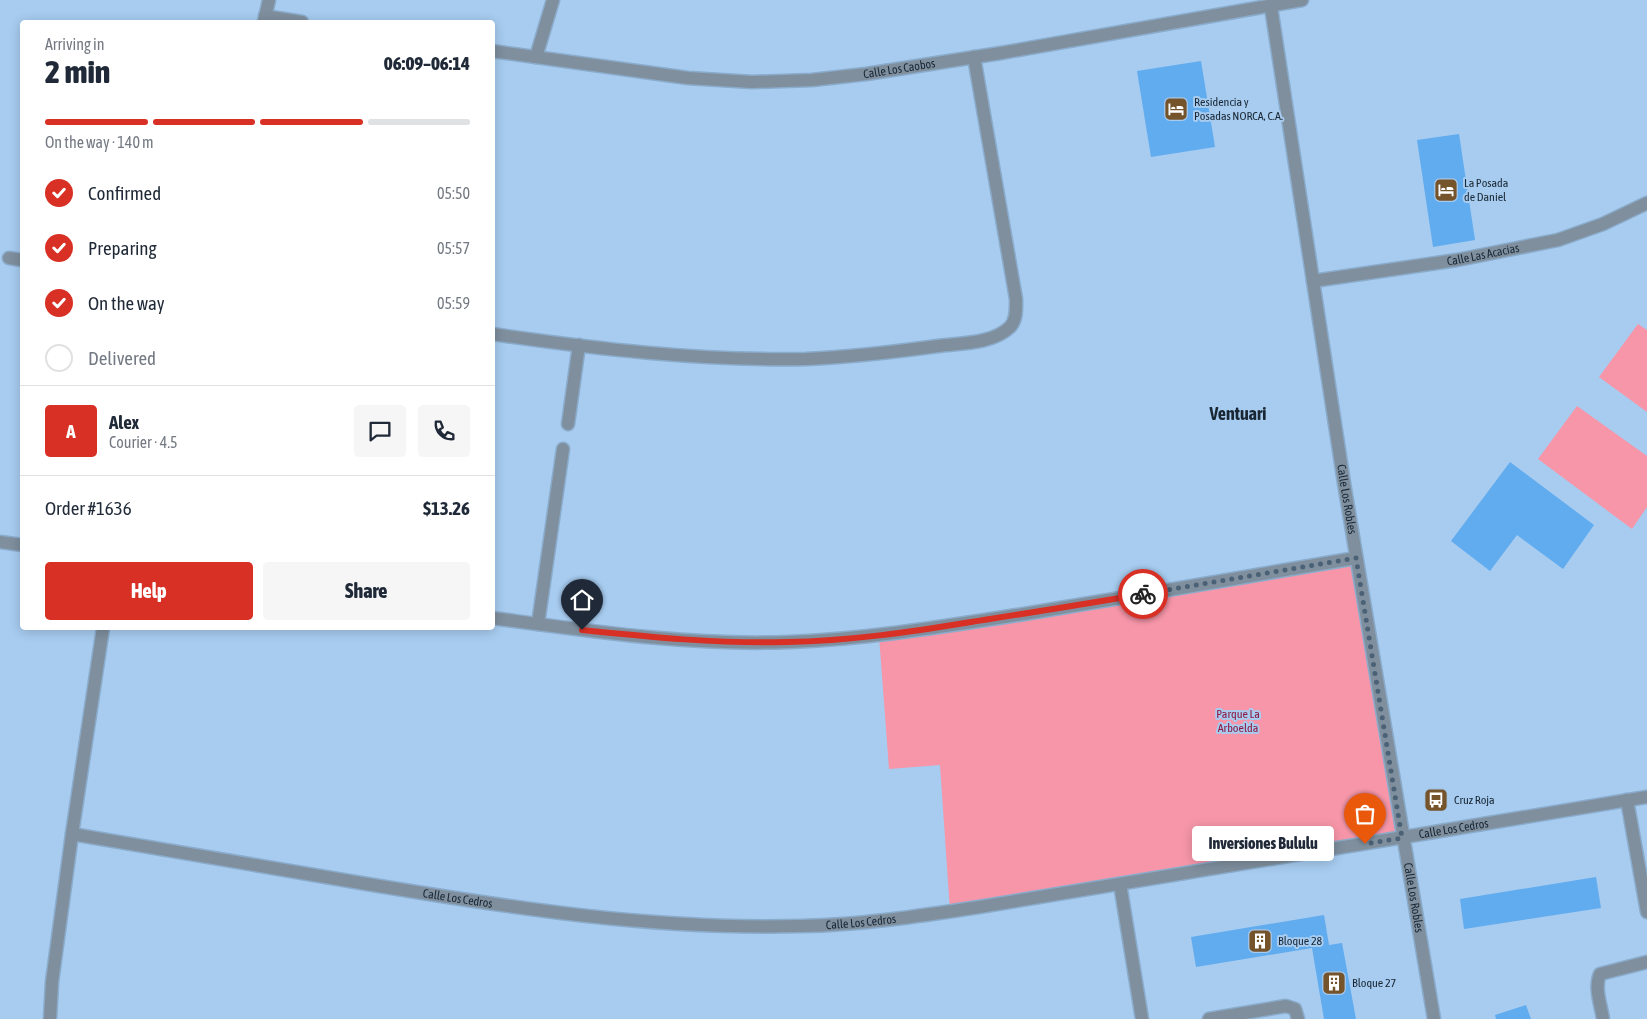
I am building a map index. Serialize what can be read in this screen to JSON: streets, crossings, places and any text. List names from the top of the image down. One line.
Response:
{"streets":{"street":["Calle Los Caobos","Calle Las Acacias","Calle Los Robles","Calle Los Cedros"]},"crossings":[["Calle Los Caobos","Calle Los Robles"],["Calle Las Acacias","Calle Los Robles"],["Calle Los Robles","Calle Los Cedros"]],"districts":["Ventuari"],"parks":["Parque La Arboelda"],"places":{"hotel":["Residencia y Posadas NORCA, C.A.","La Posada de Daniel"],"bus stop":["Cruz Roja"],"other":["Inversiones Bululu"],"building":["Bloque 28","Bloque 27"]},"page":{"heading":["2 min","Arriving in","06:09–06:14"],"panel":["Alex","Courier · 4.5","Order #1636","$13.26"],"bar":"On the way · 140 m","list":[["Confirmed","05:50"],["Preparing","05:57"],["On the way","05:59"],"Delivered"],"round":"A","buttons":["Help","Share"],"bubble":"Inversiones Bululu"}}
